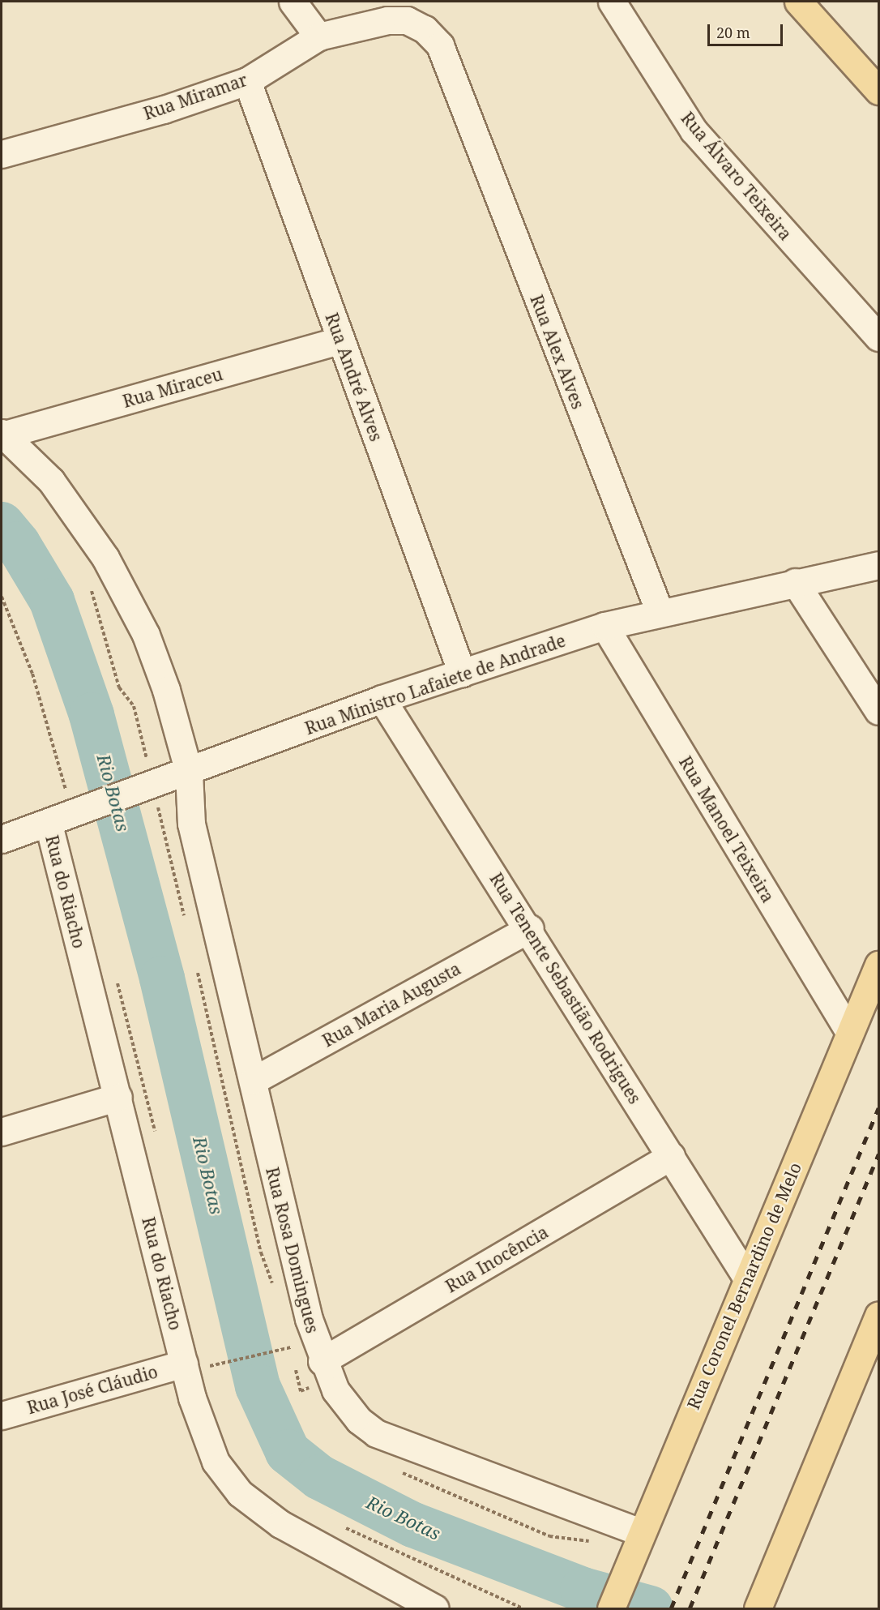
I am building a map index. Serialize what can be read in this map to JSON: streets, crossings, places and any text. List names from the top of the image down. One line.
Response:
{"streets":{"main road":["Rua Coronel Bernardino de Melo"],"street":["Rua Miramar","Rua Álvaro Teixeira","Rua Alex Alves","Rua André Alves","Rua Miraceu","Rua Ministro Lafaiete de Andrade","Rua Manoel Teixeira","Rua do Riacho","Rua Tenente Sebastião Rodrigues","Rua Maria Augusta","Rua Rosa Domingues","Rua Inocência","Rua José Cláudio"]},"crossings":[["Rua Miramar","Rua Alex Alves"],["Rua Miramar","Rua André Alves"],["Rua Alex Alves","Rua Ministro Lafaiete de Andrade"],["Rua André Alves","Rua Miraceu"],["Rua André Alves","Rua Ministro Lafaiete de Andrade"],["Rua Miraceu","Rua Rosa Domingues"],["Rua Ministro Lafaiete de Andrade","Rua Manoel Teixeira"],["Rua Ministro Lafaiete de Andrade","Rua do Riacho"],["Rua Ministro Lafaiete de Andrade","Rua Tenente Sebastião Rodrigues"],["Rua Ministro Lafaiete de Andrade","Rua Rosa Domingues"],["Rua Manoel Teixeira","Rua Coronel Bernardino de Melo"],["Rua do Riacho","Rua José Cláudio"],["Rua Tenente Sebastião Rodrigues","Rua Maria Augusta"],["Rua Tenente Sebastião Rodrigues","Rua Inocência"],["Rua Tenente Sebastião Rodrigues","Rua Coronel Bernardino de Melo"],["Rua Maria Augusta","Rua Rosa Domingues"],["Rua Rosa Domingues","Rua Inocência"],["Rua Rosa Domingues","Rua Coronel Bernardino de Melo"]],"water":["Rio Botas"],"scale_bar":"20 m"}
